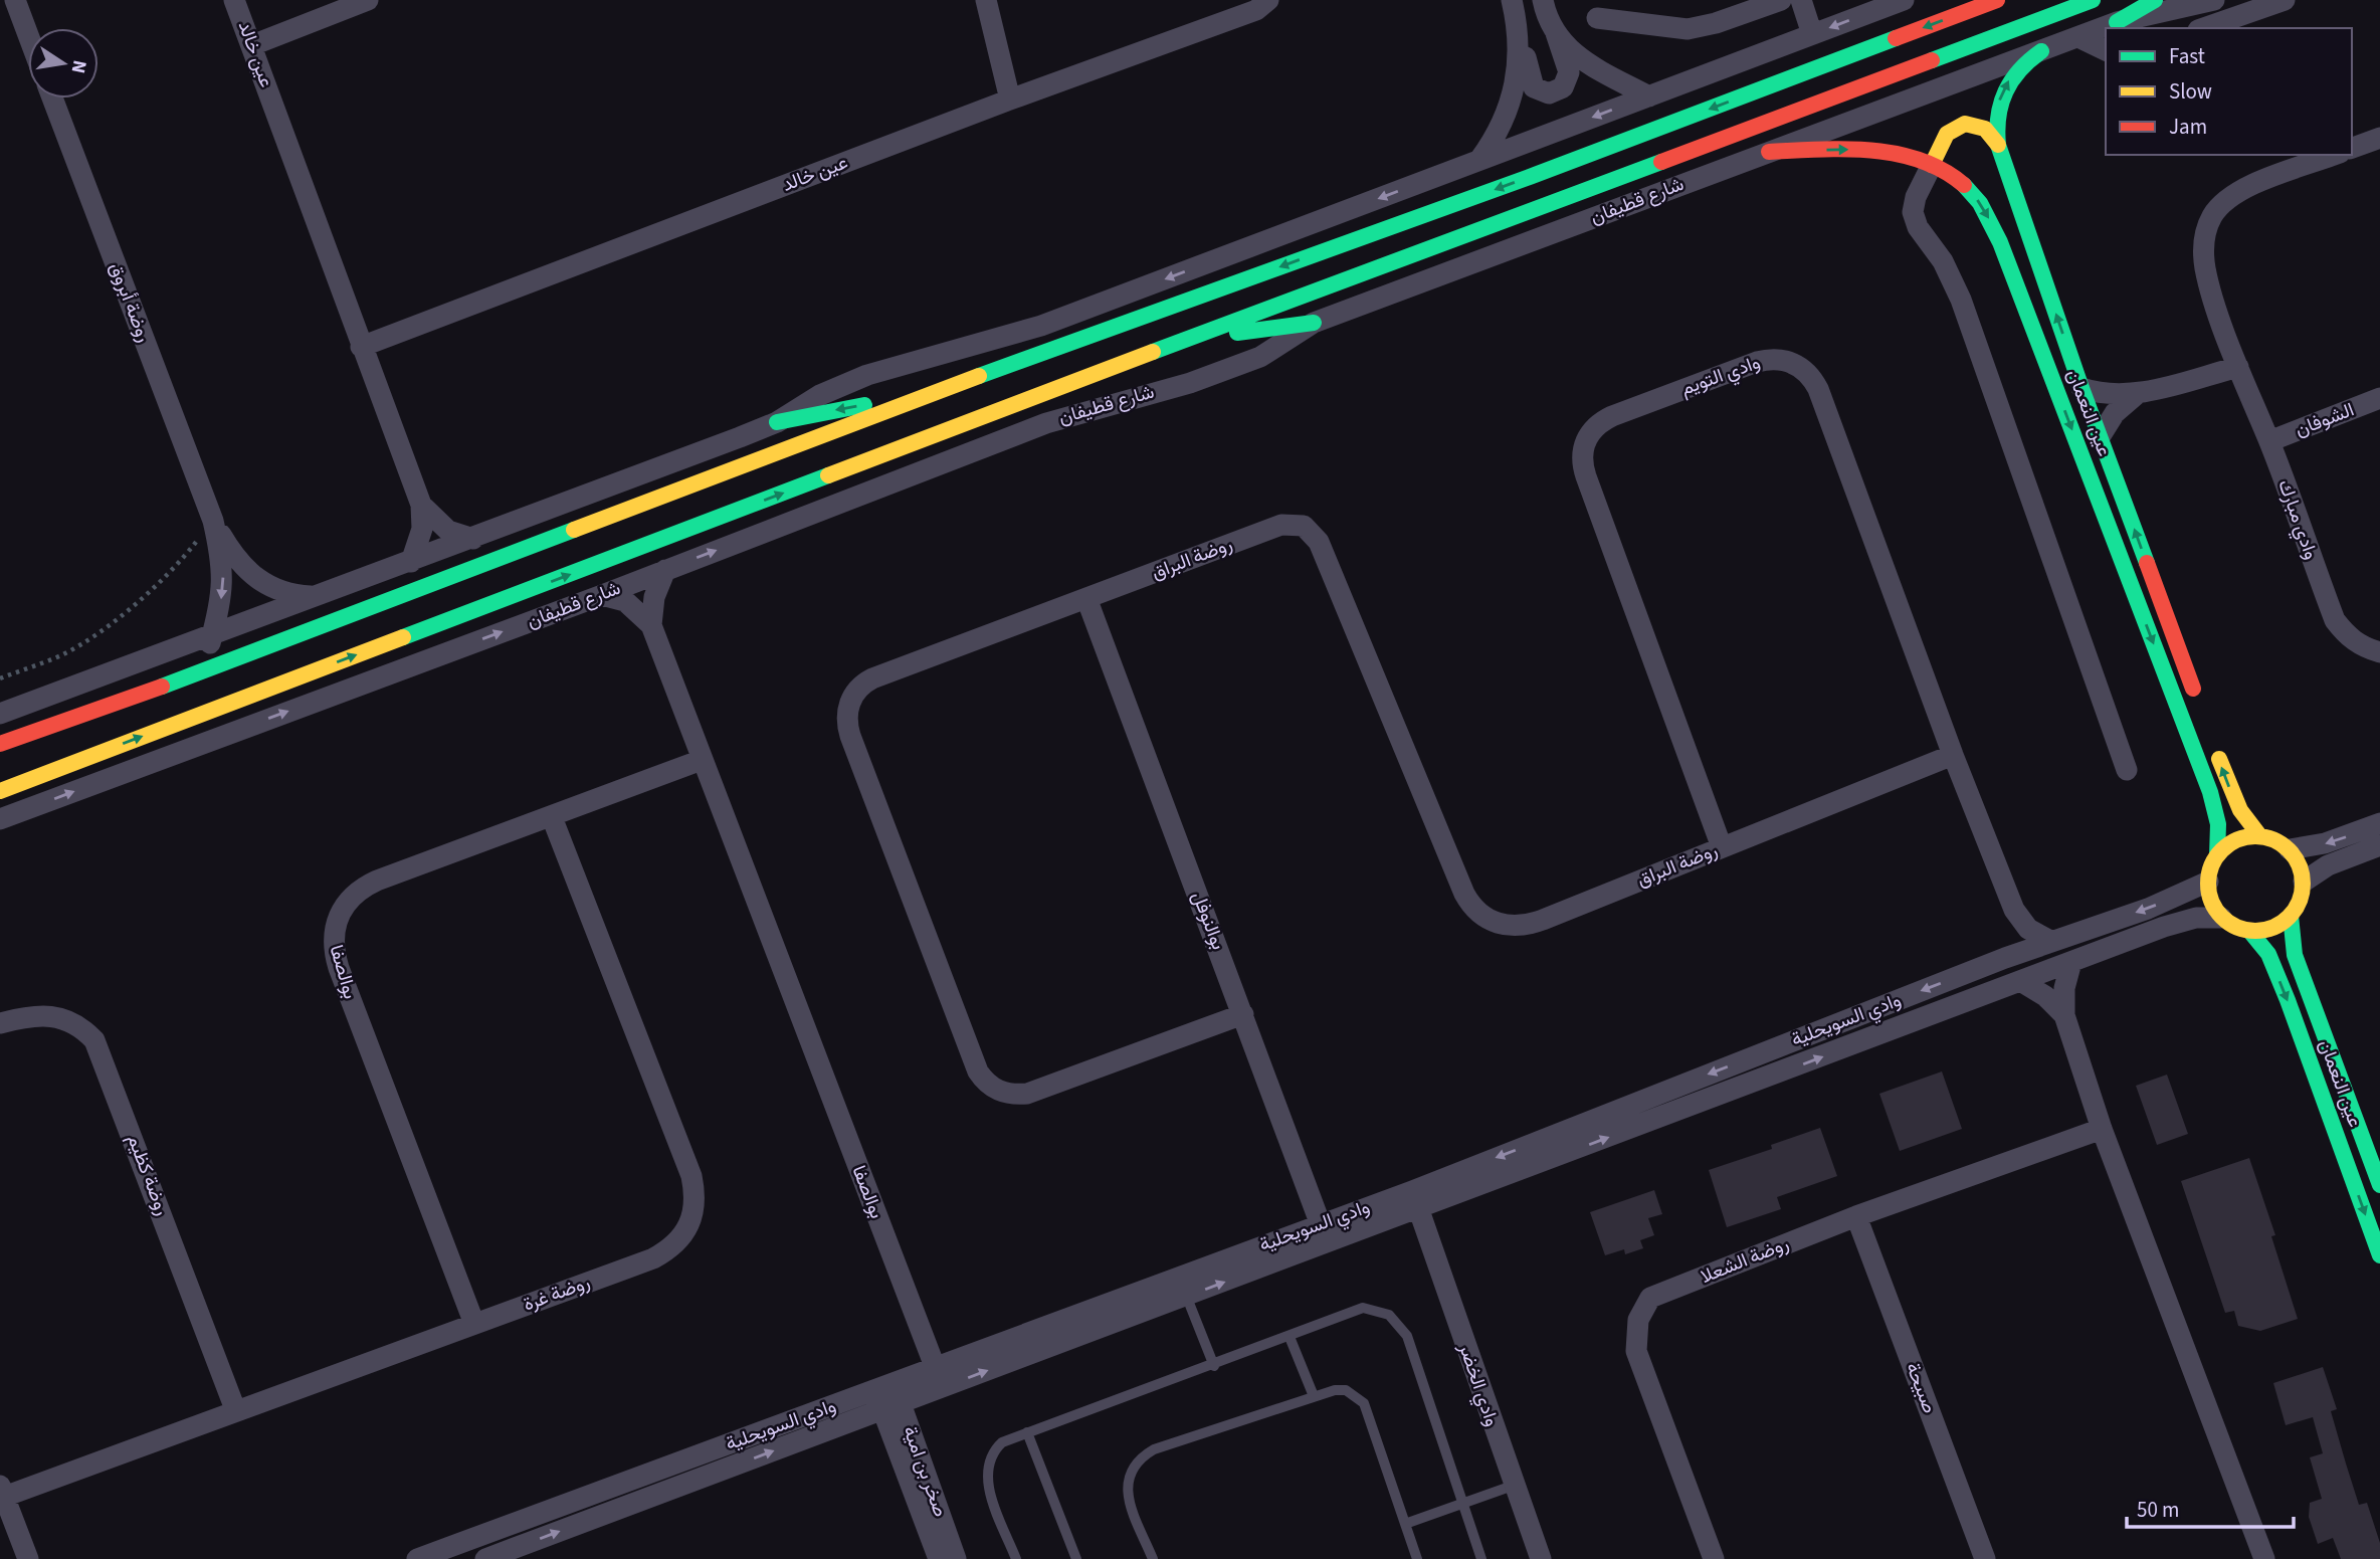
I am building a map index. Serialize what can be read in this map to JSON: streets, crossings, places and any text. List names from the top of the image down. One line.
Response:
{"streets":{"street":["عين خالد","شارع قطيفان","روضة أبروق","وادي التويم","عين النعمان","الشوفان","وادي مبارك","روضة البراق","بوالنوفل","بوالصفا","وادي السويحلية","روضة كظيم","روضة الشعلا","روضة غرة","وادي الخضر","صبيحة","صخر بن امية"]},"crossings":[["شارع قطيفان","عين النعمان"],["شارع قطيفان","بوالصفا"],["وادي التويم","روضة البراق"],["وادي التويم","وادي السويحلية"],["عين النعمان","وادي السويحلية"],["الشوفان","وادي مبارك"],["روضة البراق","بوالنوفل"],["بوالنوفل","وادي السويحلية"],["بوالصفا","وادي السويحلية"],["بوالصفا","روضة غرة"],["وادي السويحلية","وادي الخضر"],["وادي السويحلية","صخر بن امية"],["روضة كظيم","روضة غرة"],["روضة الشعلا","صبيحة"]],"legend":["Fast","Slow","Jam"],"scale_bar":"50 m","north":"right"}
